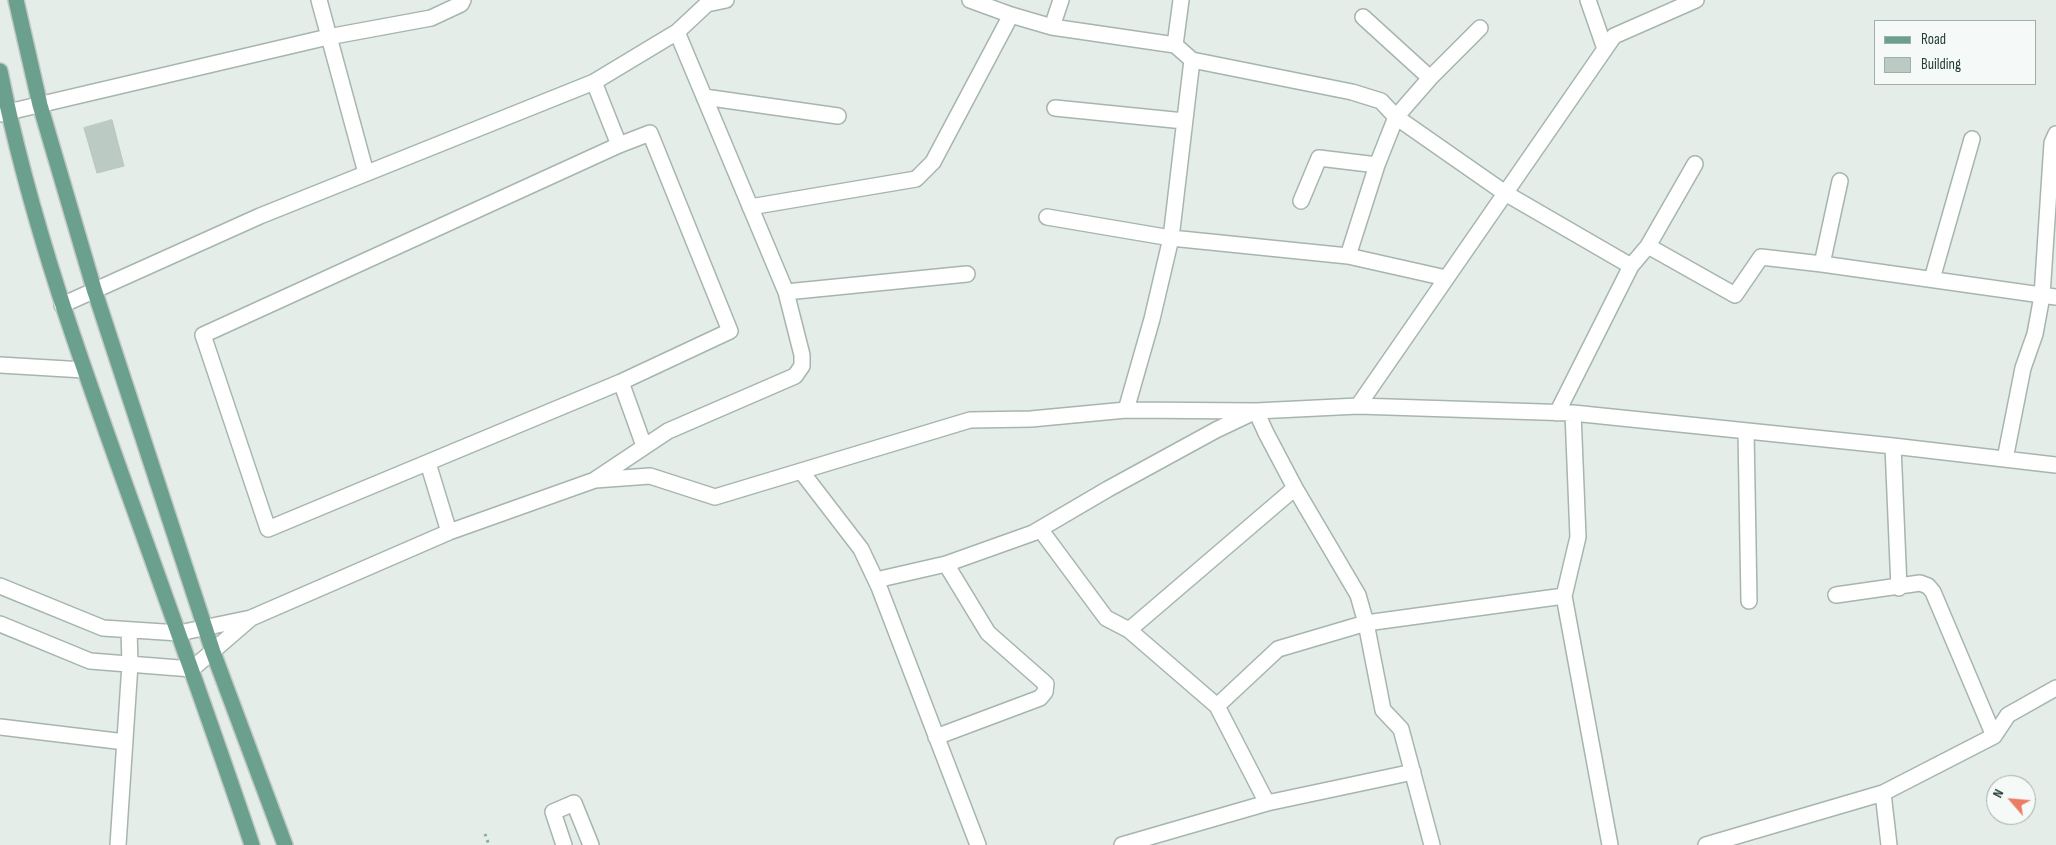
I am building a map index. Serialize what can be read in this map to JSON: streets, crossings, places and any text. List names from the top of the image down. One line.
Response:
{"legend":["Road","Building"],"north":"top left"}
